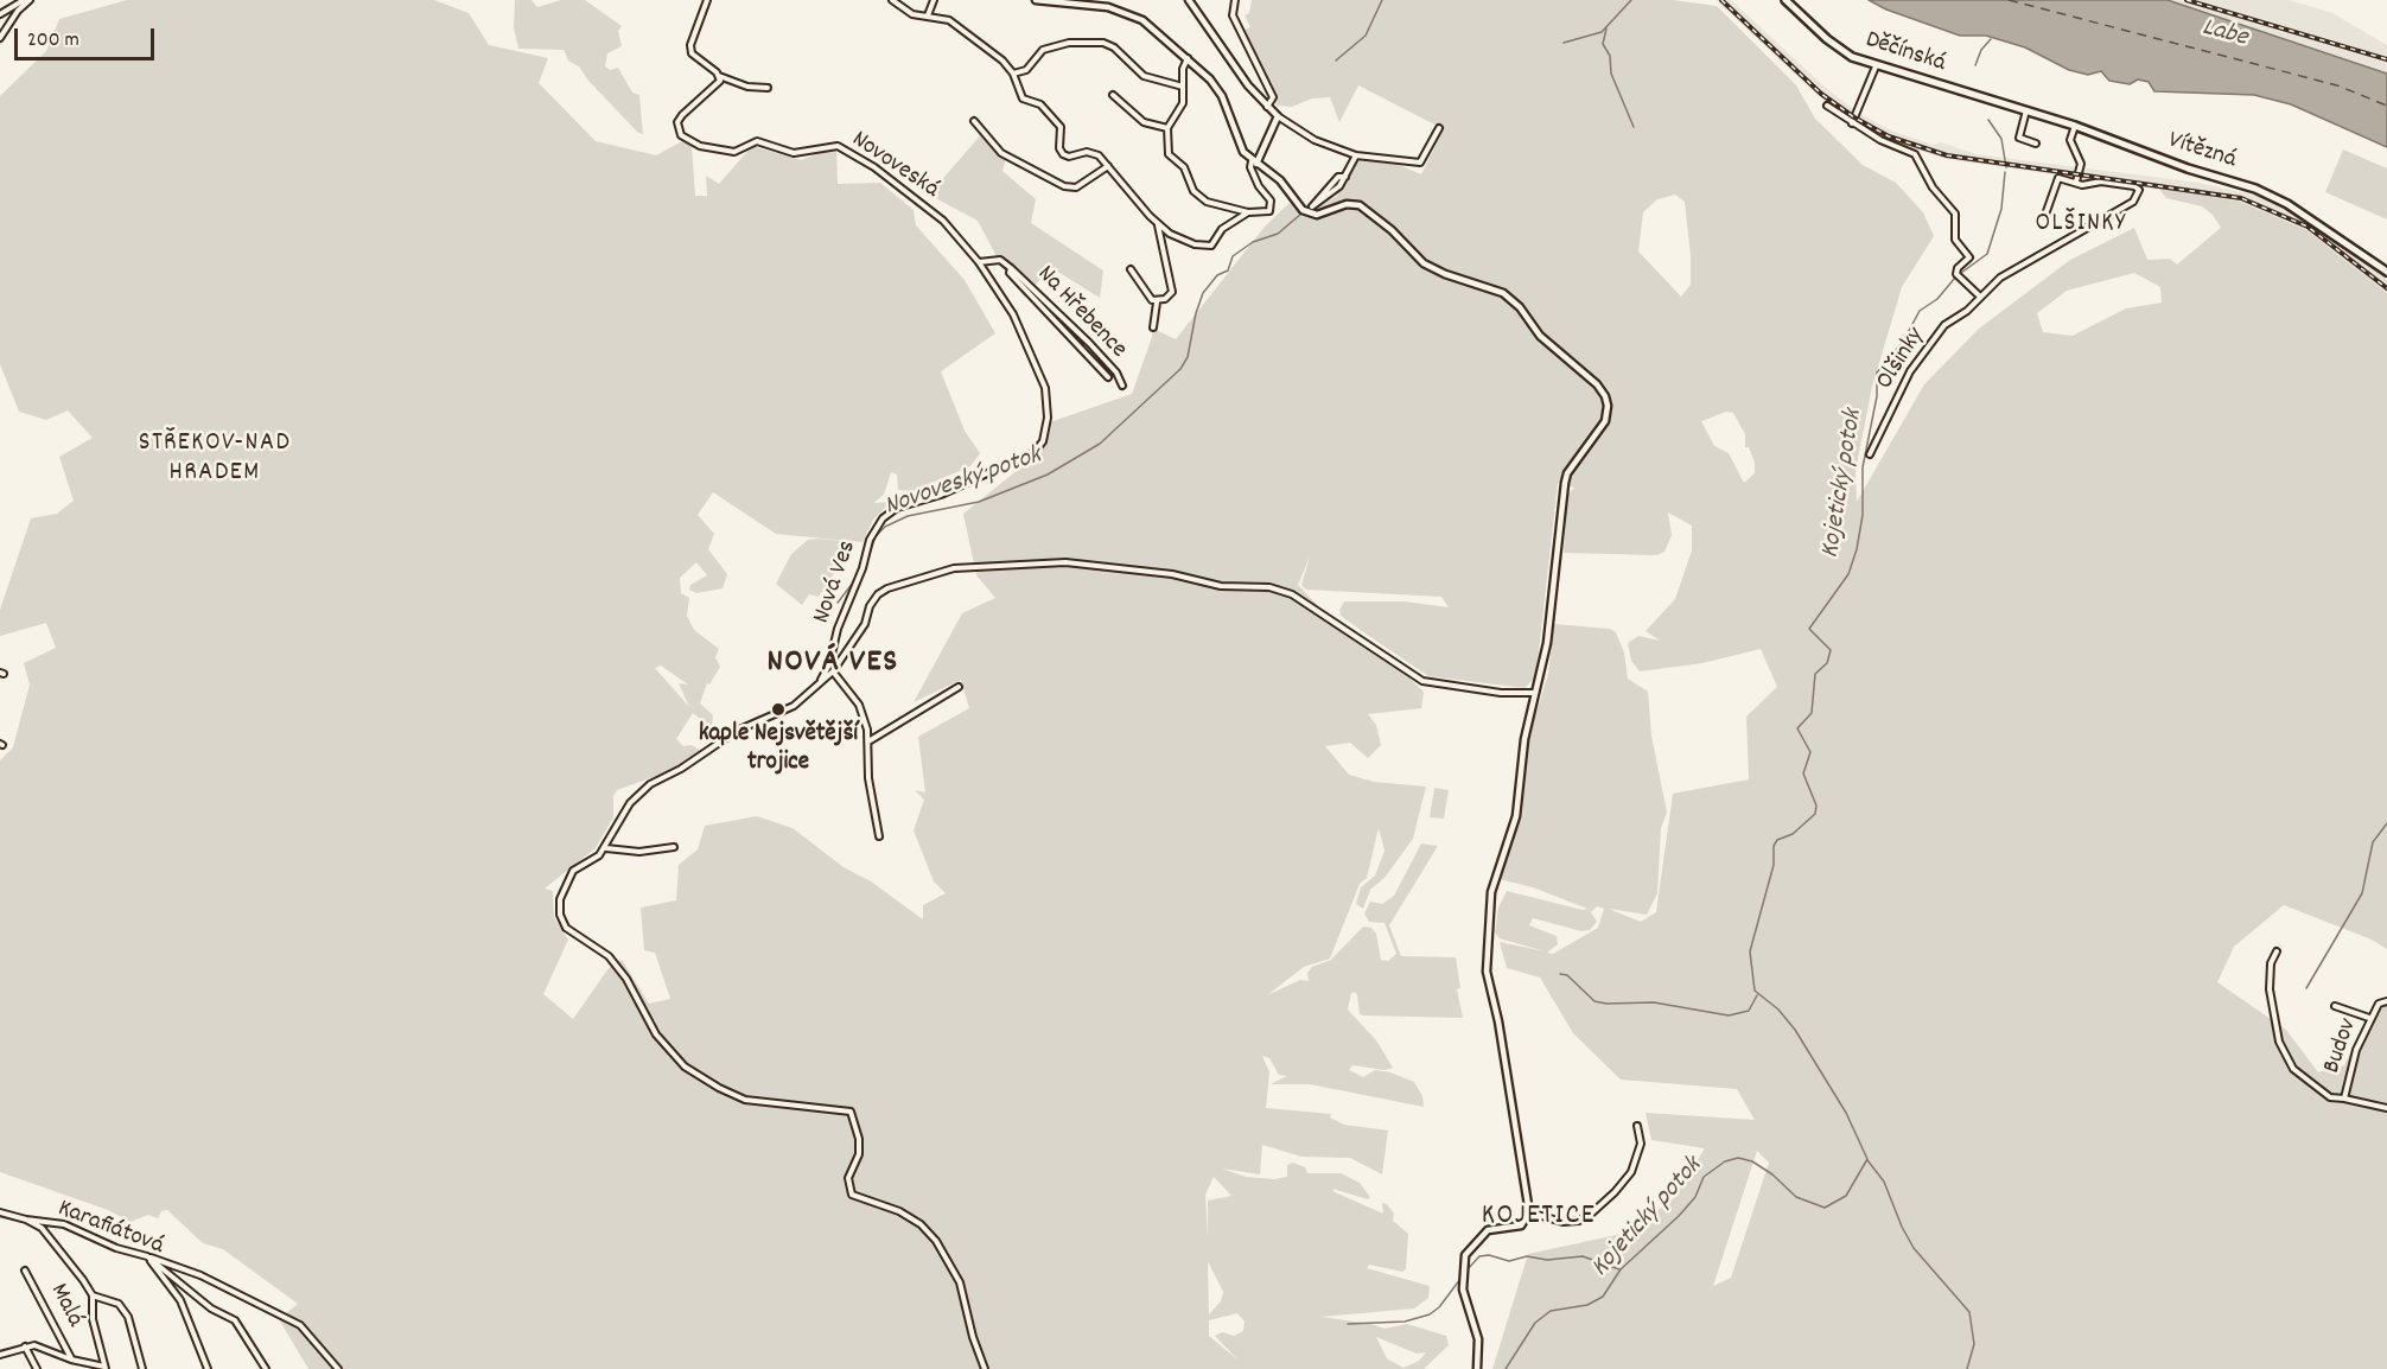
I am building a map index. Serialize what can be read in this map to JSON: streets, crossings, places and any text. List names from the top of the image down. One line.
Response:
{"streets":{"main road":["Děčínská","Vítězná"],"street":["Novoveská","Na Hřebence","Olšinky","Nová Ves","Budov","Karafiátová","Malá"]},"crossings":[["Děčínská","Vítězná"],["Novoveská","Na Hřebence"],["Novoveská","Nová Ves"]],"districts":["OLŠINKY","STŘEKOV-NAD HRADEM","NOVÁ VES","KOJETICE"],"water":["Labe","Novoveský potok","Kojetický potok"],"places":["kaple Nejsvětější trojice"],"scale_bar":"200 m"}
